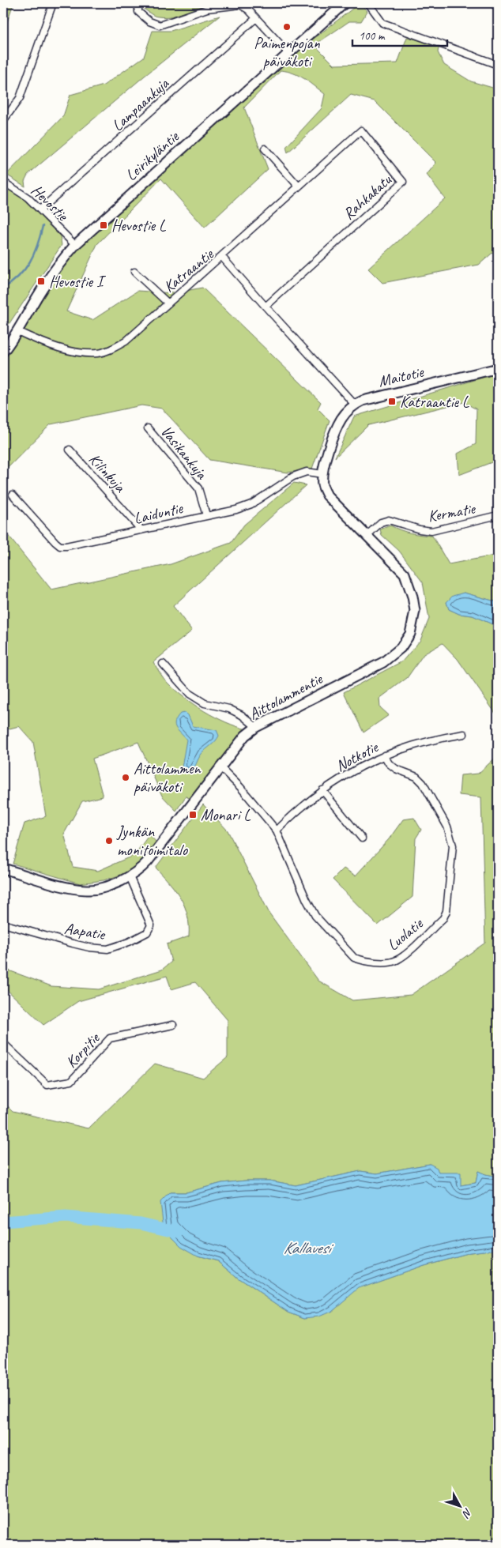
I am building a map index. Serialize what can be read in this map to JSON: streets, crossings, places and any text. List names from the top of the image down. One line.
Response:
{"streets":{"street":["Lampaankuja","Leirikyläntie","Rahkakatu","Hevostie","Katraantie","Maitotie","Vasikankuja","Kilinkuja","Kermatie","Laiduntie","Aittolammentie","Notkotie","Aapatie","Luolatie","Korpitie"]},"crossings":[["Lampaankuja","Hevostie"],["Leirikyläntie","Hevostie"],["Leirikyläntie","Katraantie"],["Rahkakatu","Katraantie"],["Katraantie","Maitotie"],["Katraantie","Aittolammentie"],["Maitotie","Aittolammentie"],["Vasikankuja","Laiduntie"],["Kilinkuja","Laiduntie"],["Kermatie","Aittolammentie"],["Laiduntie","Aittolammentie"],["Aittolammentie","Aapatie"],["Aittolammentie","Luolatie"],["Notkotie","Luolatie"]],"water":["Kallavesi"],"places":{"other":["Paimenpojan päiväkoti","Aittolammen päiväkoti","Jynkän monitoimitalo"],"transit":["Hevostie L","Hevostie I","Katraantie L","Monari L"]},"scale_bar":"100 m","north":"bottom right"}
